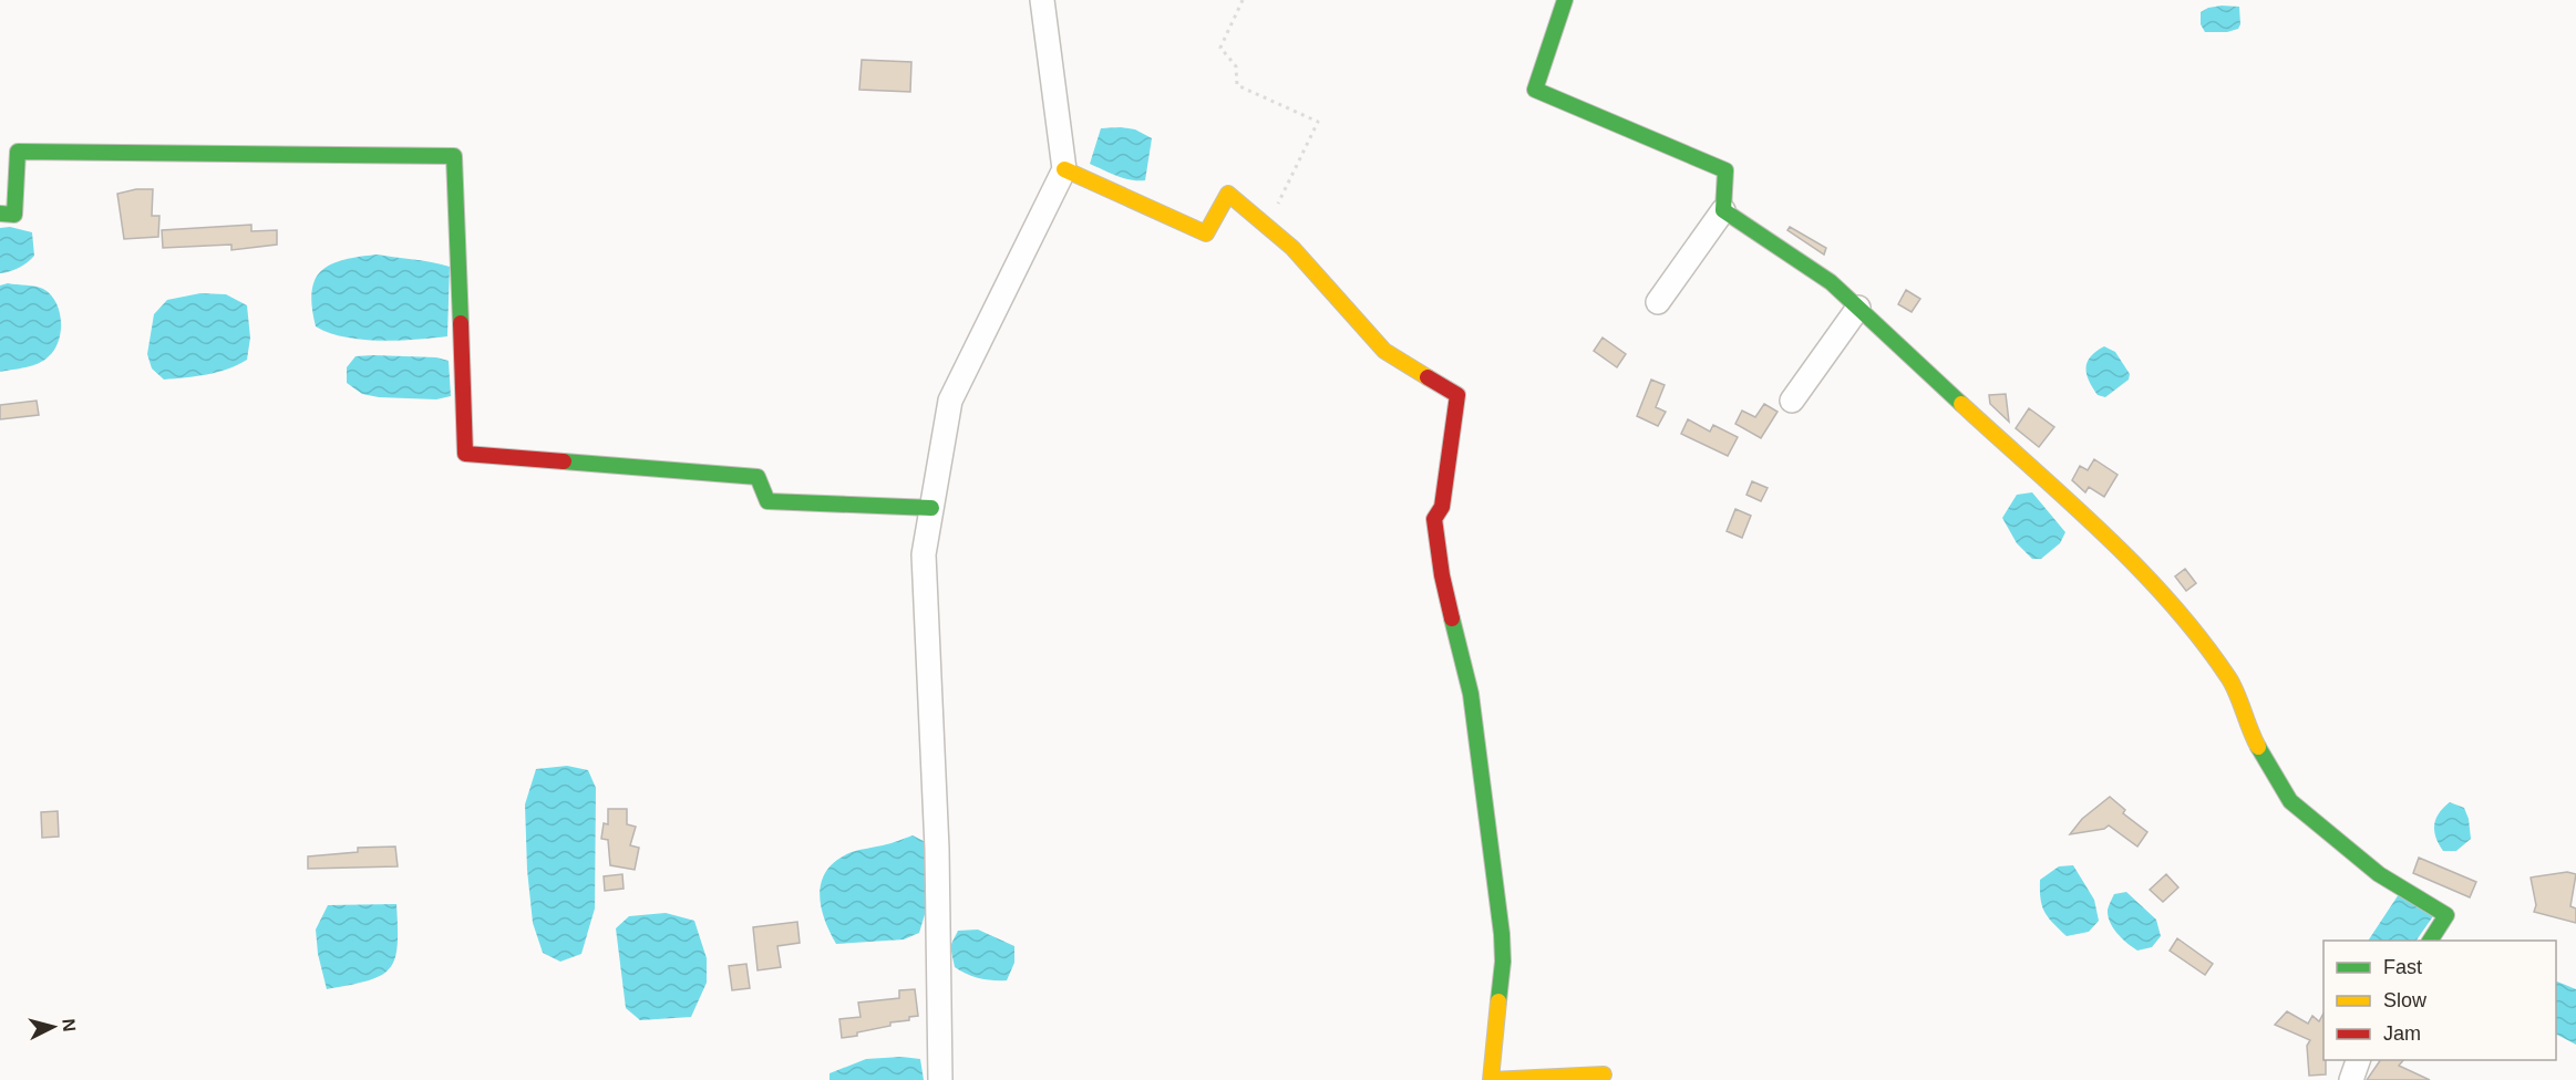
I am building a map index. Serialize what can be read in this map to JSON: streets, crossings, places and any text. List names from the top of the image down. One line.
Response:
{"legend":["Fast","Slow","Jam"],"north":"right"}
